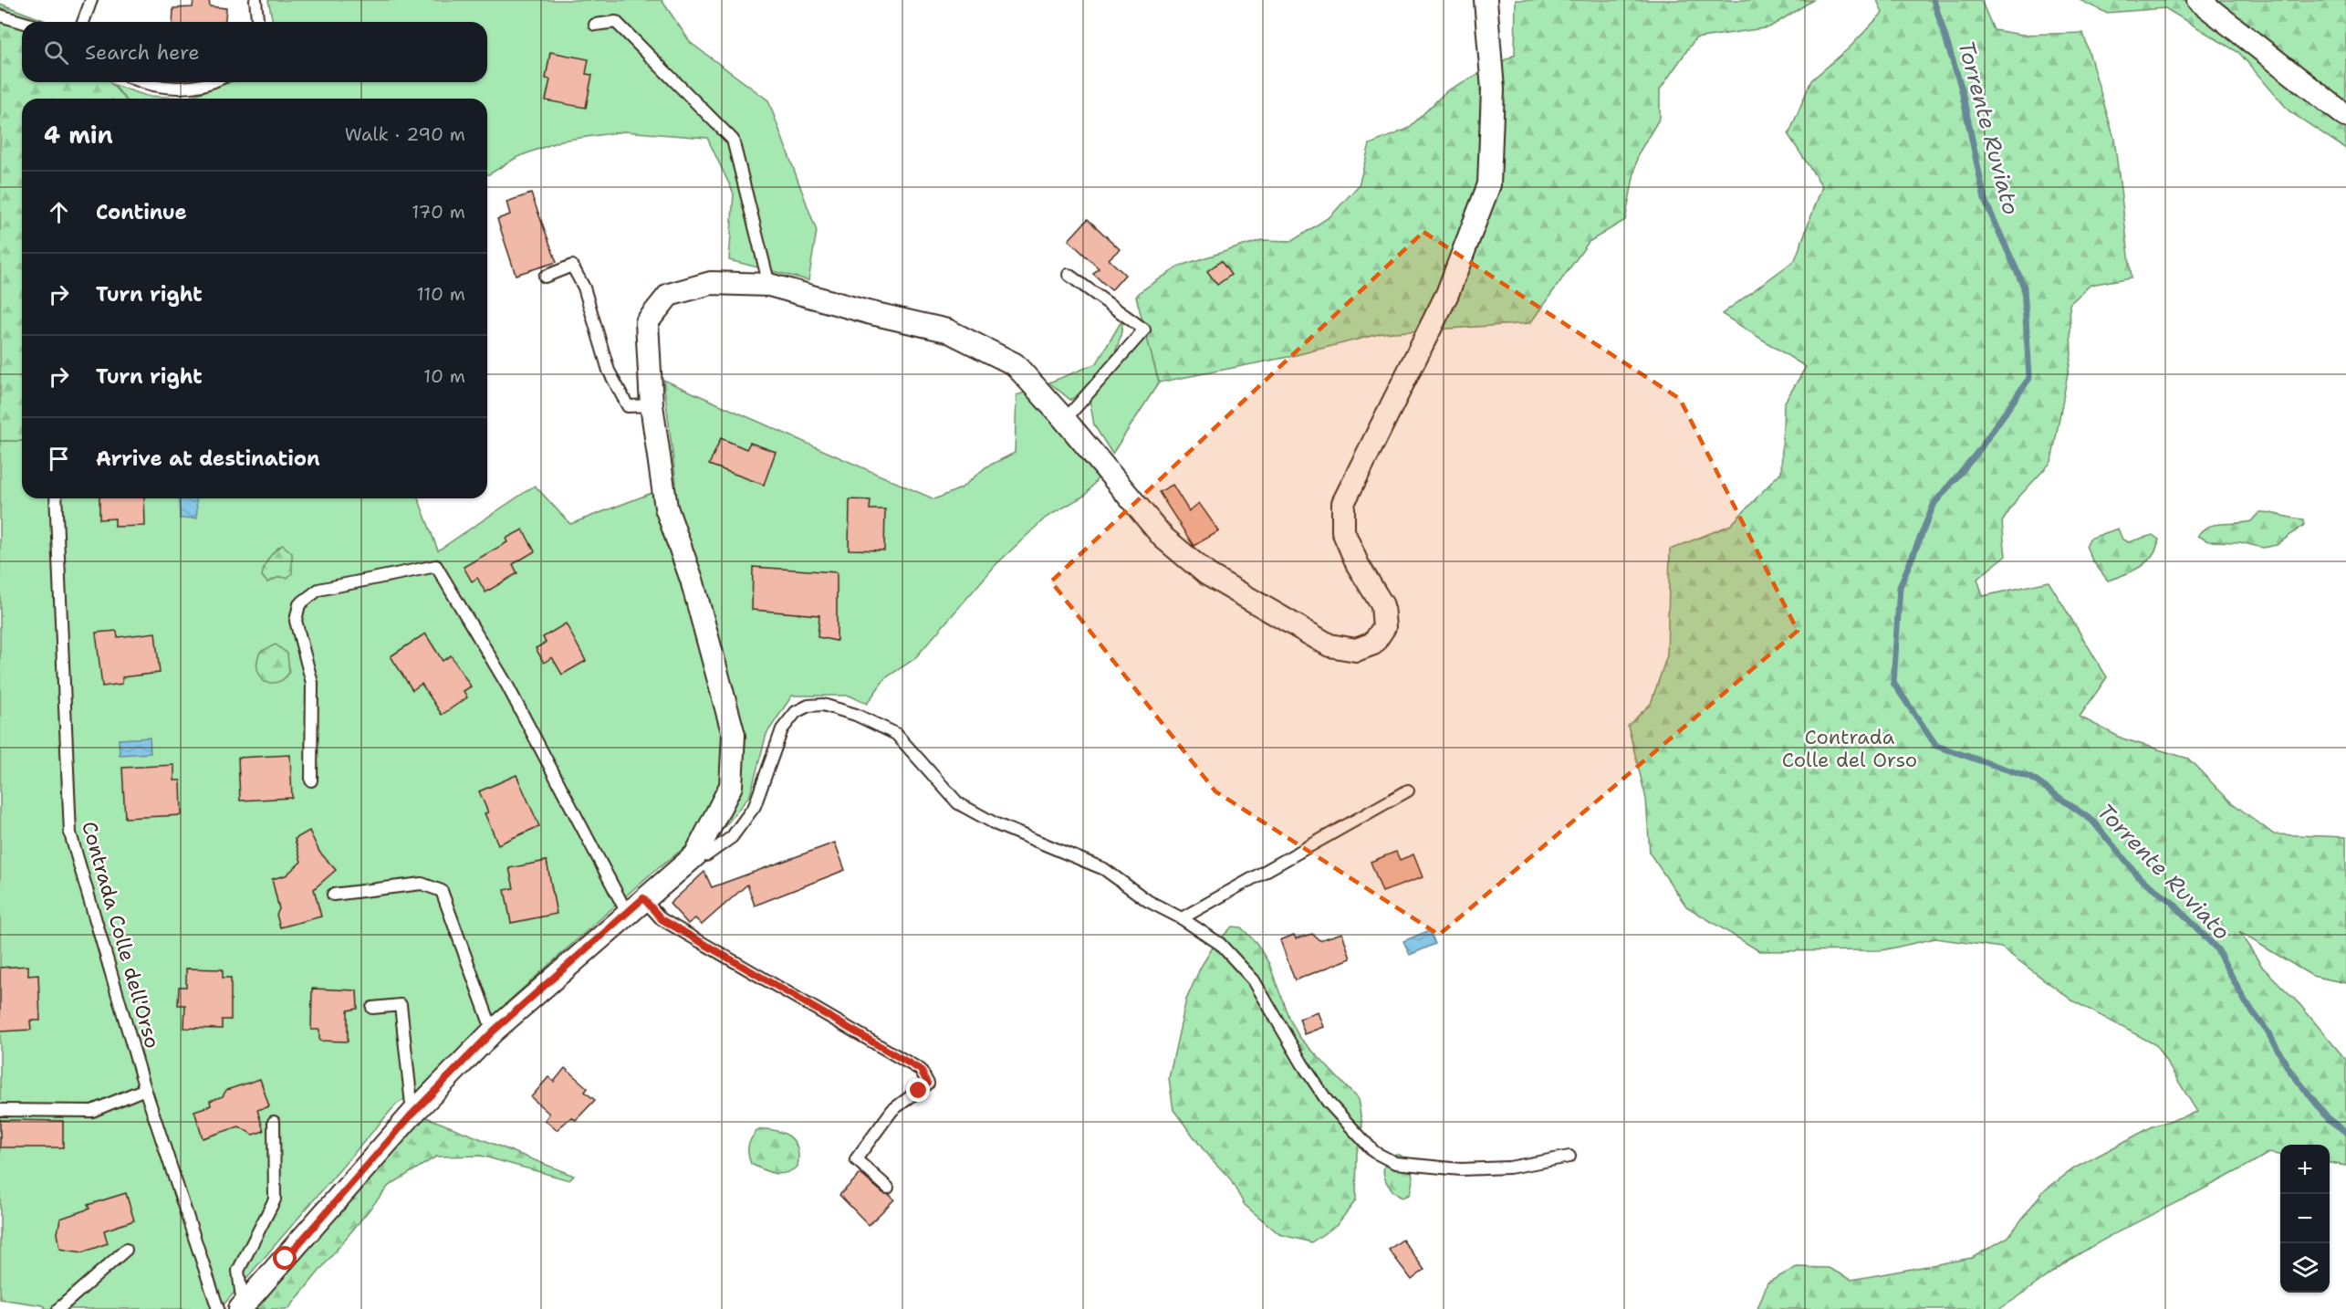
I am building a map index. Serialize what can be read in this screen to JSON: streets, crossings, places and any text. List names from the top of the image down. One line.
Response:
{"streets":{"lane":["Contrada Colle dell'Orso"]},"water":["Torrente Ruviato"],"parks":["Contrada Colle del Orso"],"page":{"search":"Search here","heading":["4 min","Walk · 290 m"],"list":[["Continue","170 m"],["Turn right","110 m"],["Turn right","10 m"],"Arrive at destination"],"map_buttons":["+","−"]}}
